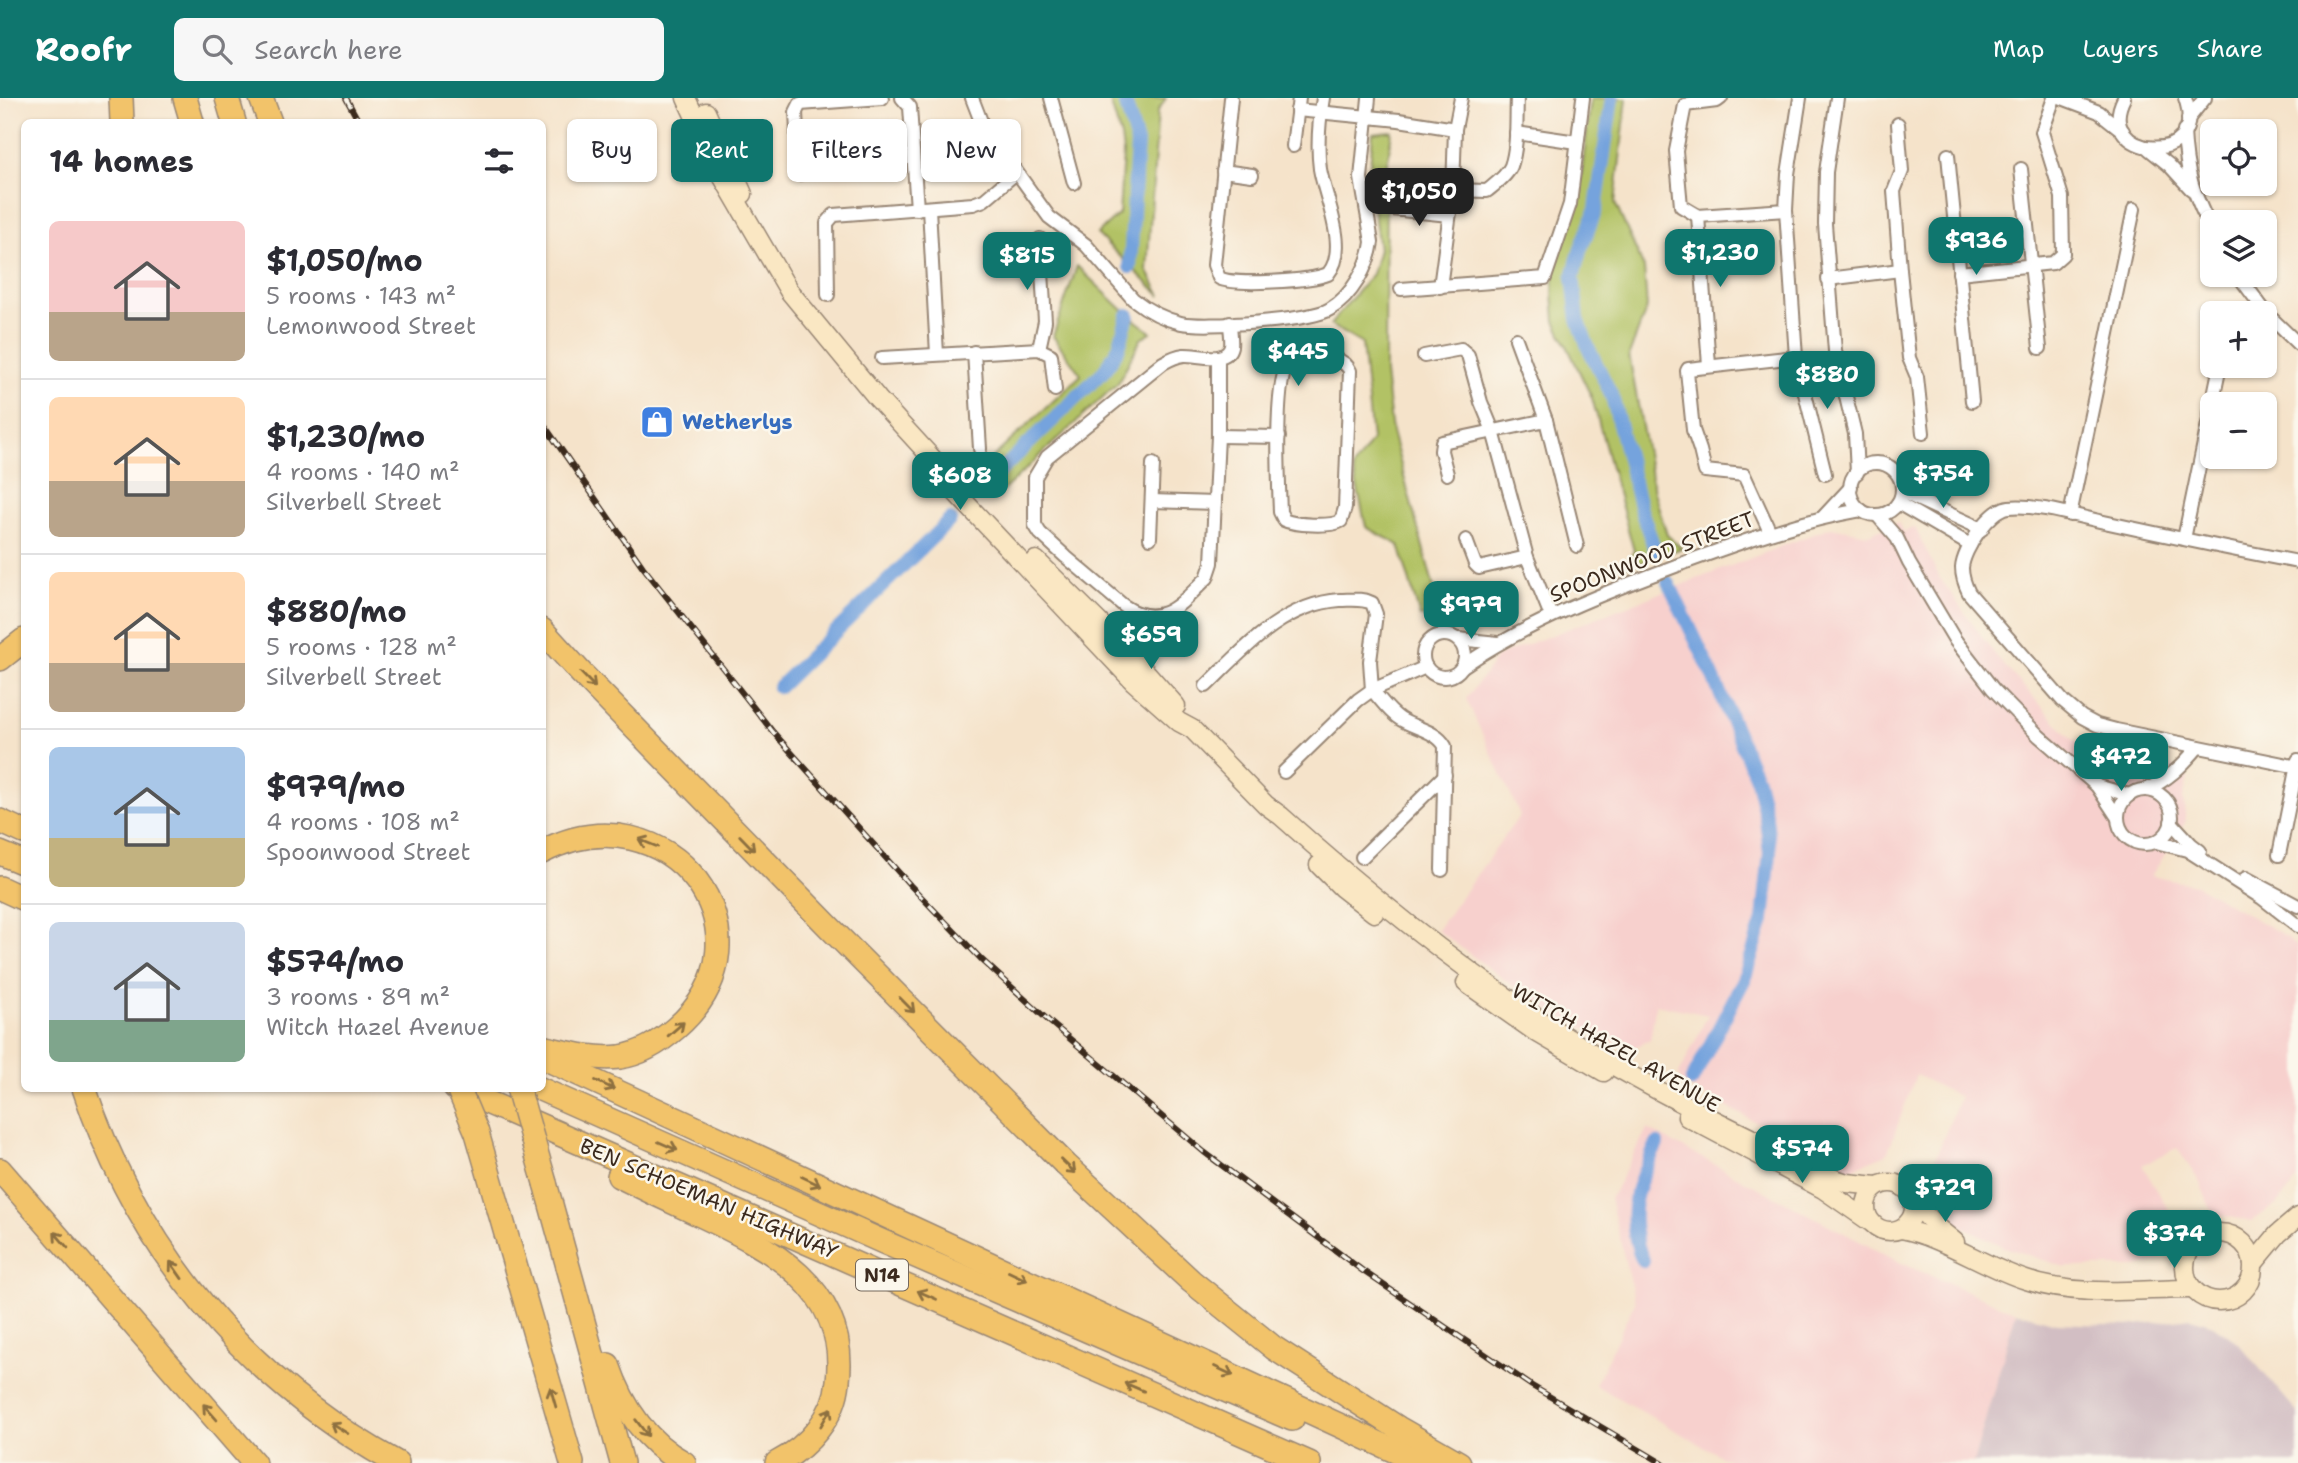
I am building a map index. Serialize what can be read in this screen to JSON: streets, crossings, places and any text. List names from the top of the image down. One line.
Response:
{"streets":{"highway":["BEN SCHOEMAN HIGHWAY","N14"],"street":["SPOONWOOD STREET","WITCH HAZEL AVENUE"]},"places":{"shop":["Wetherlys"]},"page":{"header":"Roofr","search":"Search here","nav":["Map","Layers","Share"],"map_buttons":["+","−"],"chip":["Buy","Rent","Filters","New"],"heading":"14 homes","price":["$1,050","$936","$1,230","$815","$445","$880","$754","$608","$979","$659","$472","$574","$729","$374"],"list":[{"name":"$1,050/mo","note":"5 rooms · 143 m² · Lemonwood Street"},{"name":"$1,230/mo","note":"4 rooms · 140 m² · Silverbell Street"},{"name":"$880/mo","note":"5 rooms · 128 m² · Silverbell Street"},{"name":"$979/mo","note":"4 rooms · 108 m² · Spoonwood Street"},{"name":"$574/mo","note":"3 rooms · 89 m² · Witch Hazel Avenue"}]}}
